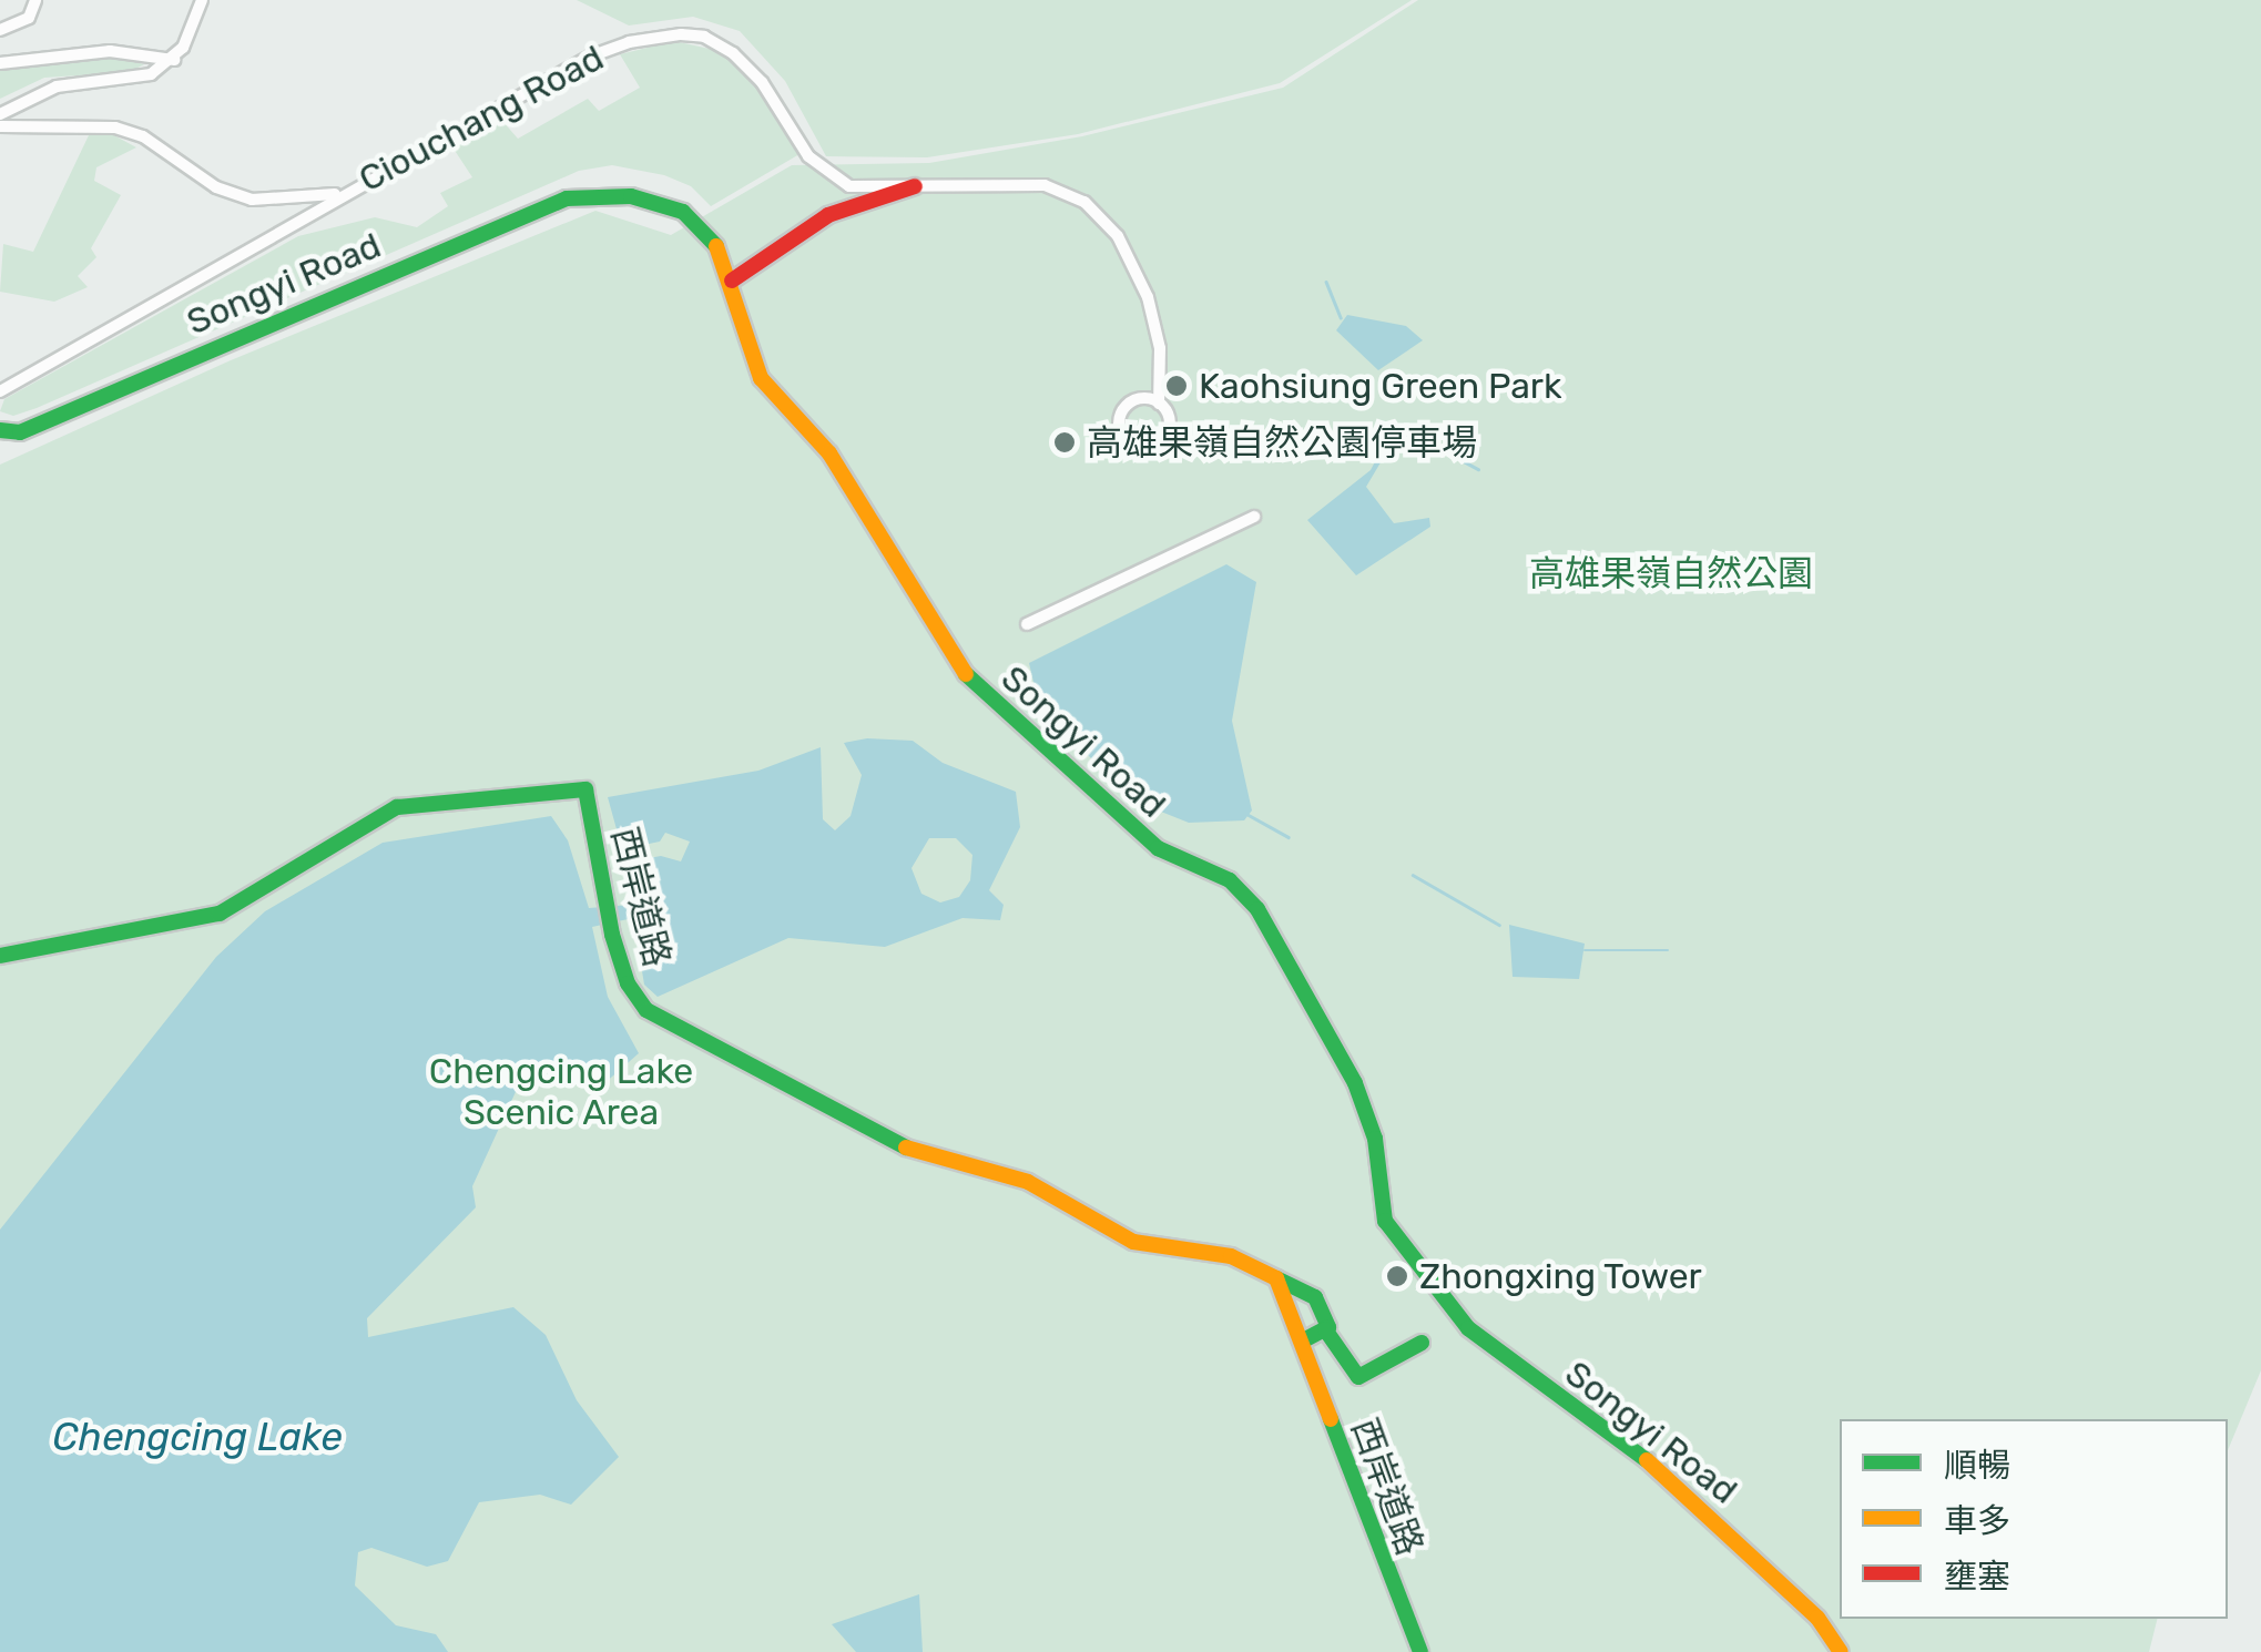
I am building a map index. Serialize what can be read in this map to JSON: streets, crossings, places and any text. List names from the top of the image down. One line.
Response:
{"streets":{"street":["Ciouchang Road","Songyi Road","西岸道路"]},"water":["Chengcing Lake"],"parks":["高雄果嶺自然公園","Chengcing Lake Scenic Area"],"places":["Kaohsiung Green Park","高雄果嶺自然公園停車場","Zhongxing Tower"],"legend":["順暢","車多","壅塞"]}
